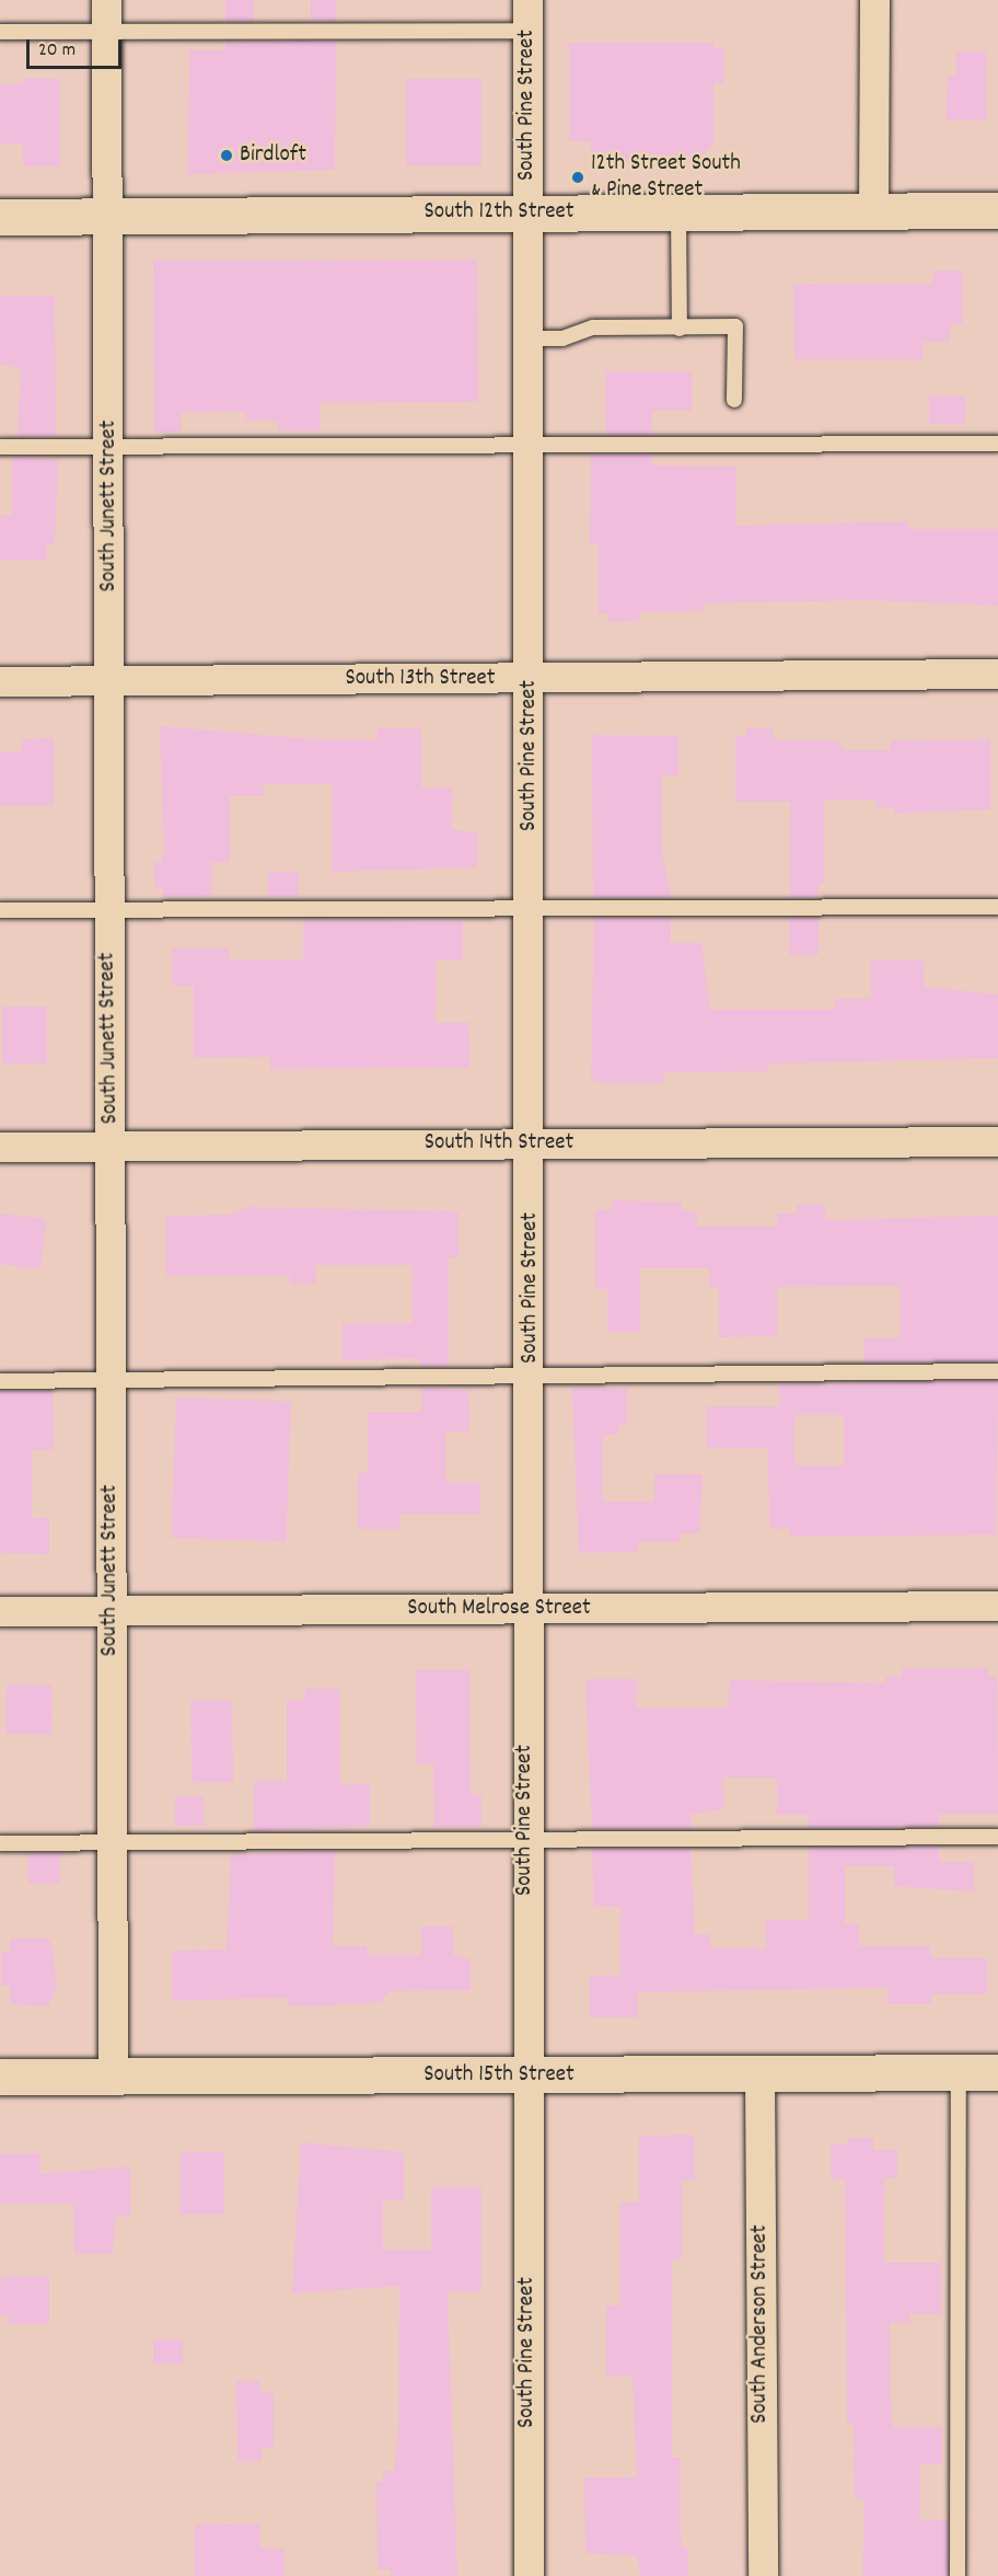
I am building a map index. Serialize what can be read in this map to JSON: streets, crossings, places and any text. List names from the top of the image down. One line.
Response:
{"streets":{"main road":["South 12th Street","South 15th Street"],"street":["South Pine Street","South Junett Street","South 13th Street","South 14th Street","South Melrose Street","South Anderson Street"]},"crossings":[["South Pine Street","South 12th Street"],["South Pine Street","South 13th Street"],["South Pine Street","South 14th Street"],["South Pine Street","South Melrose Street"],["South Pine Street","South 15th Street"],["South 12th Street","South Junett Street"],["South Junett Street","South 13th Street"],["South Junett Street","South 14th Street"],["South Junett Street","South Melrose Street"],["South Junett Street","South 15th Street"],["South 15th Street","South Anderson Street"]],"places":["Birdloft","12th Street South & Pine Street"],"scale_bar":"20 m"}
